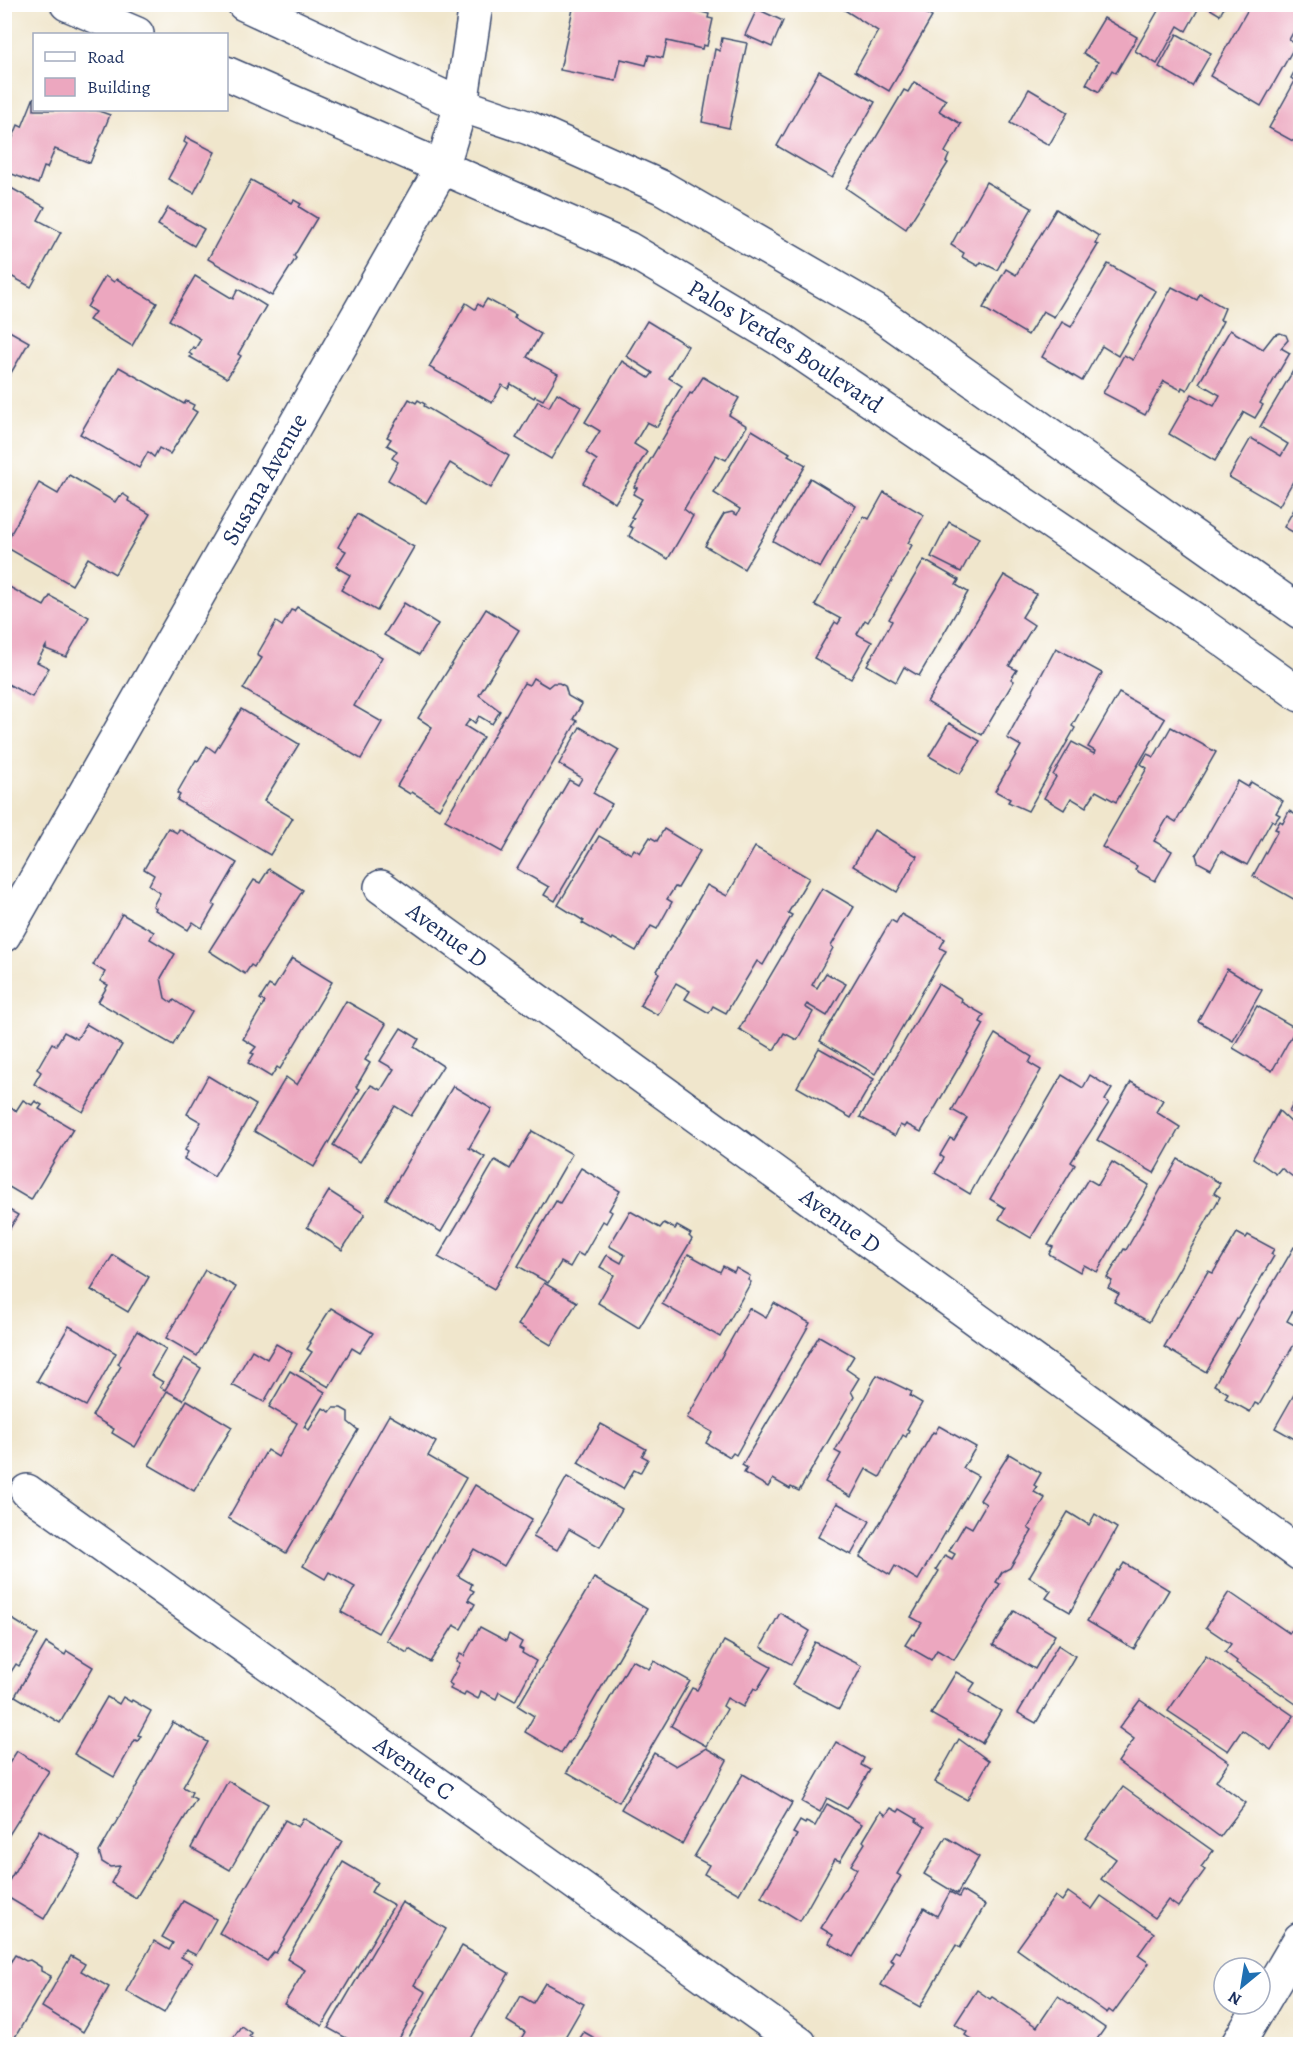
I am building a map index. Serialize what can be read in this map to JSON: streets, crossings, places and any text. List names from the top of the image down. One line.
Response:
{"streets":{"street":["Palos Verdes Boulevard","Susana Avenue","Avenue D","Avenue C"]},"crossings":[["Palos Verdes Boulevard","Susana Avenue"]],"legend":["Road","Building"],"north":"bottom left"}
